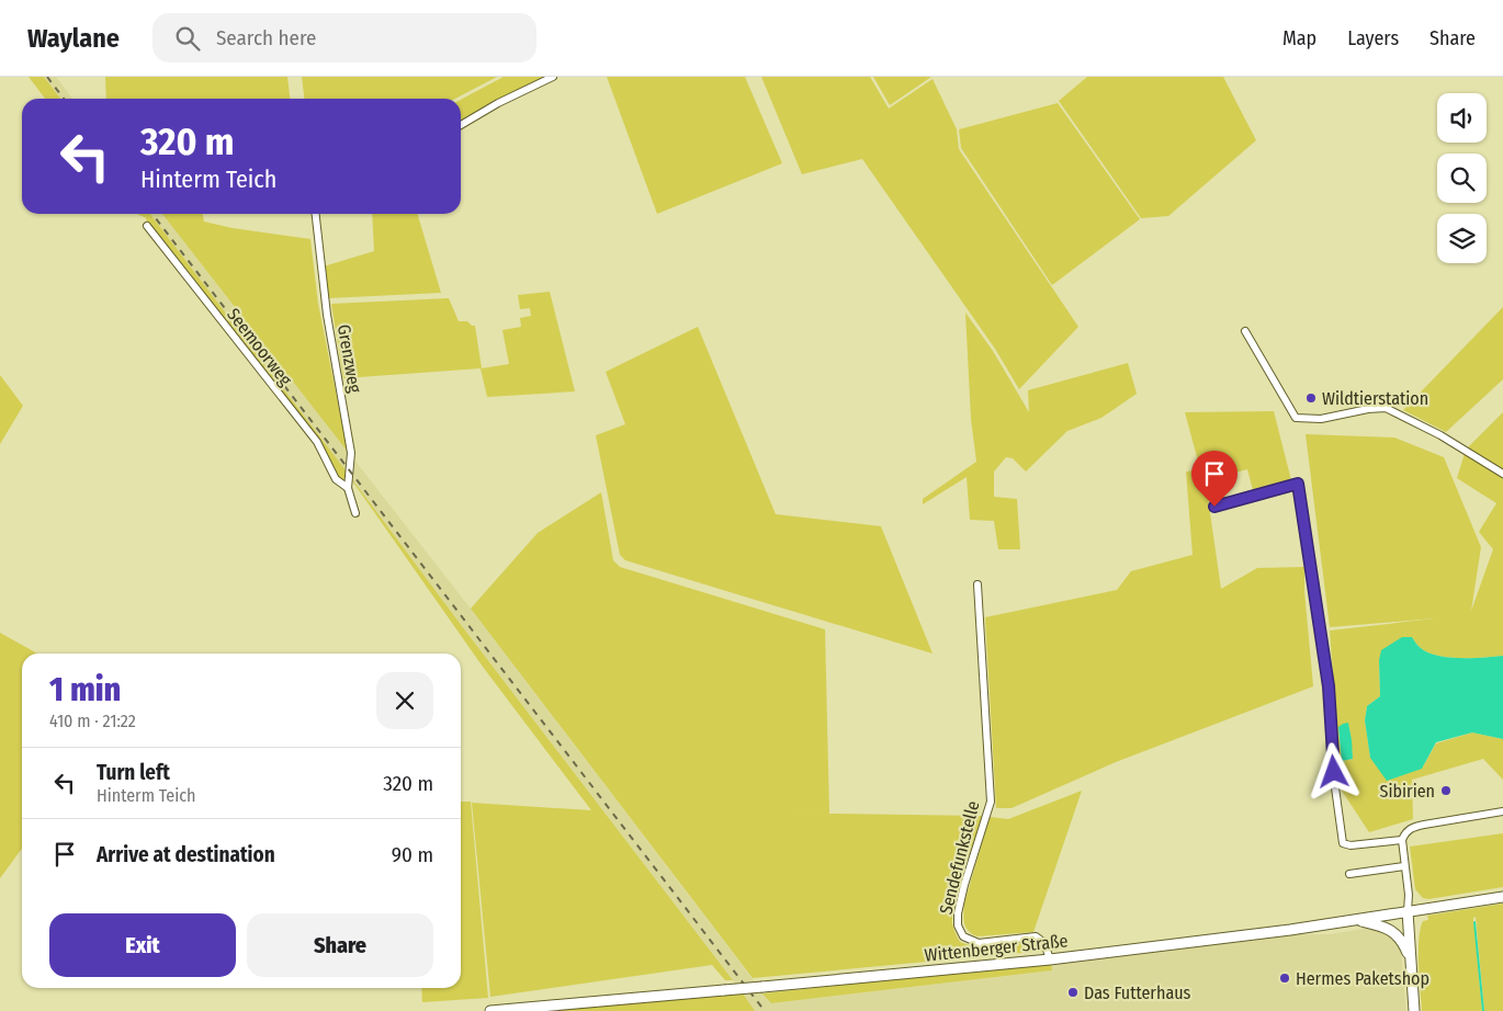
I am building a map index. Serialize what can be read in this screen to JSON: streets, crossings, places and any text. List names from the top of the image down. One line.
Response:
{"streets":{"main road":["Wittenberger Straße"],"street":["Seemoorweg","Grenzweg","Sendefunkstelle"]},"crossings":[["Seemoorweg","Grenzweg"],["Sendefunkstelle","Wittenberger Straße"]],"places":["Wildtierstation","Sibirien","Hermes Paketshop","Das Futterhaus"],"page":{"header":"Waylane","search":"Search here","nav":["Map","Layers","Share"],"turn":["320 m","Hinterm Teich"],"heading":["1 min","410 m · 21:22"],"list":[{"name":"Turn left","note":"Hinterm Teich","value":"320 m"},{"name":"Arrive at destination","value":"90 m"}],"buttons":["Exit","Share"]}}
